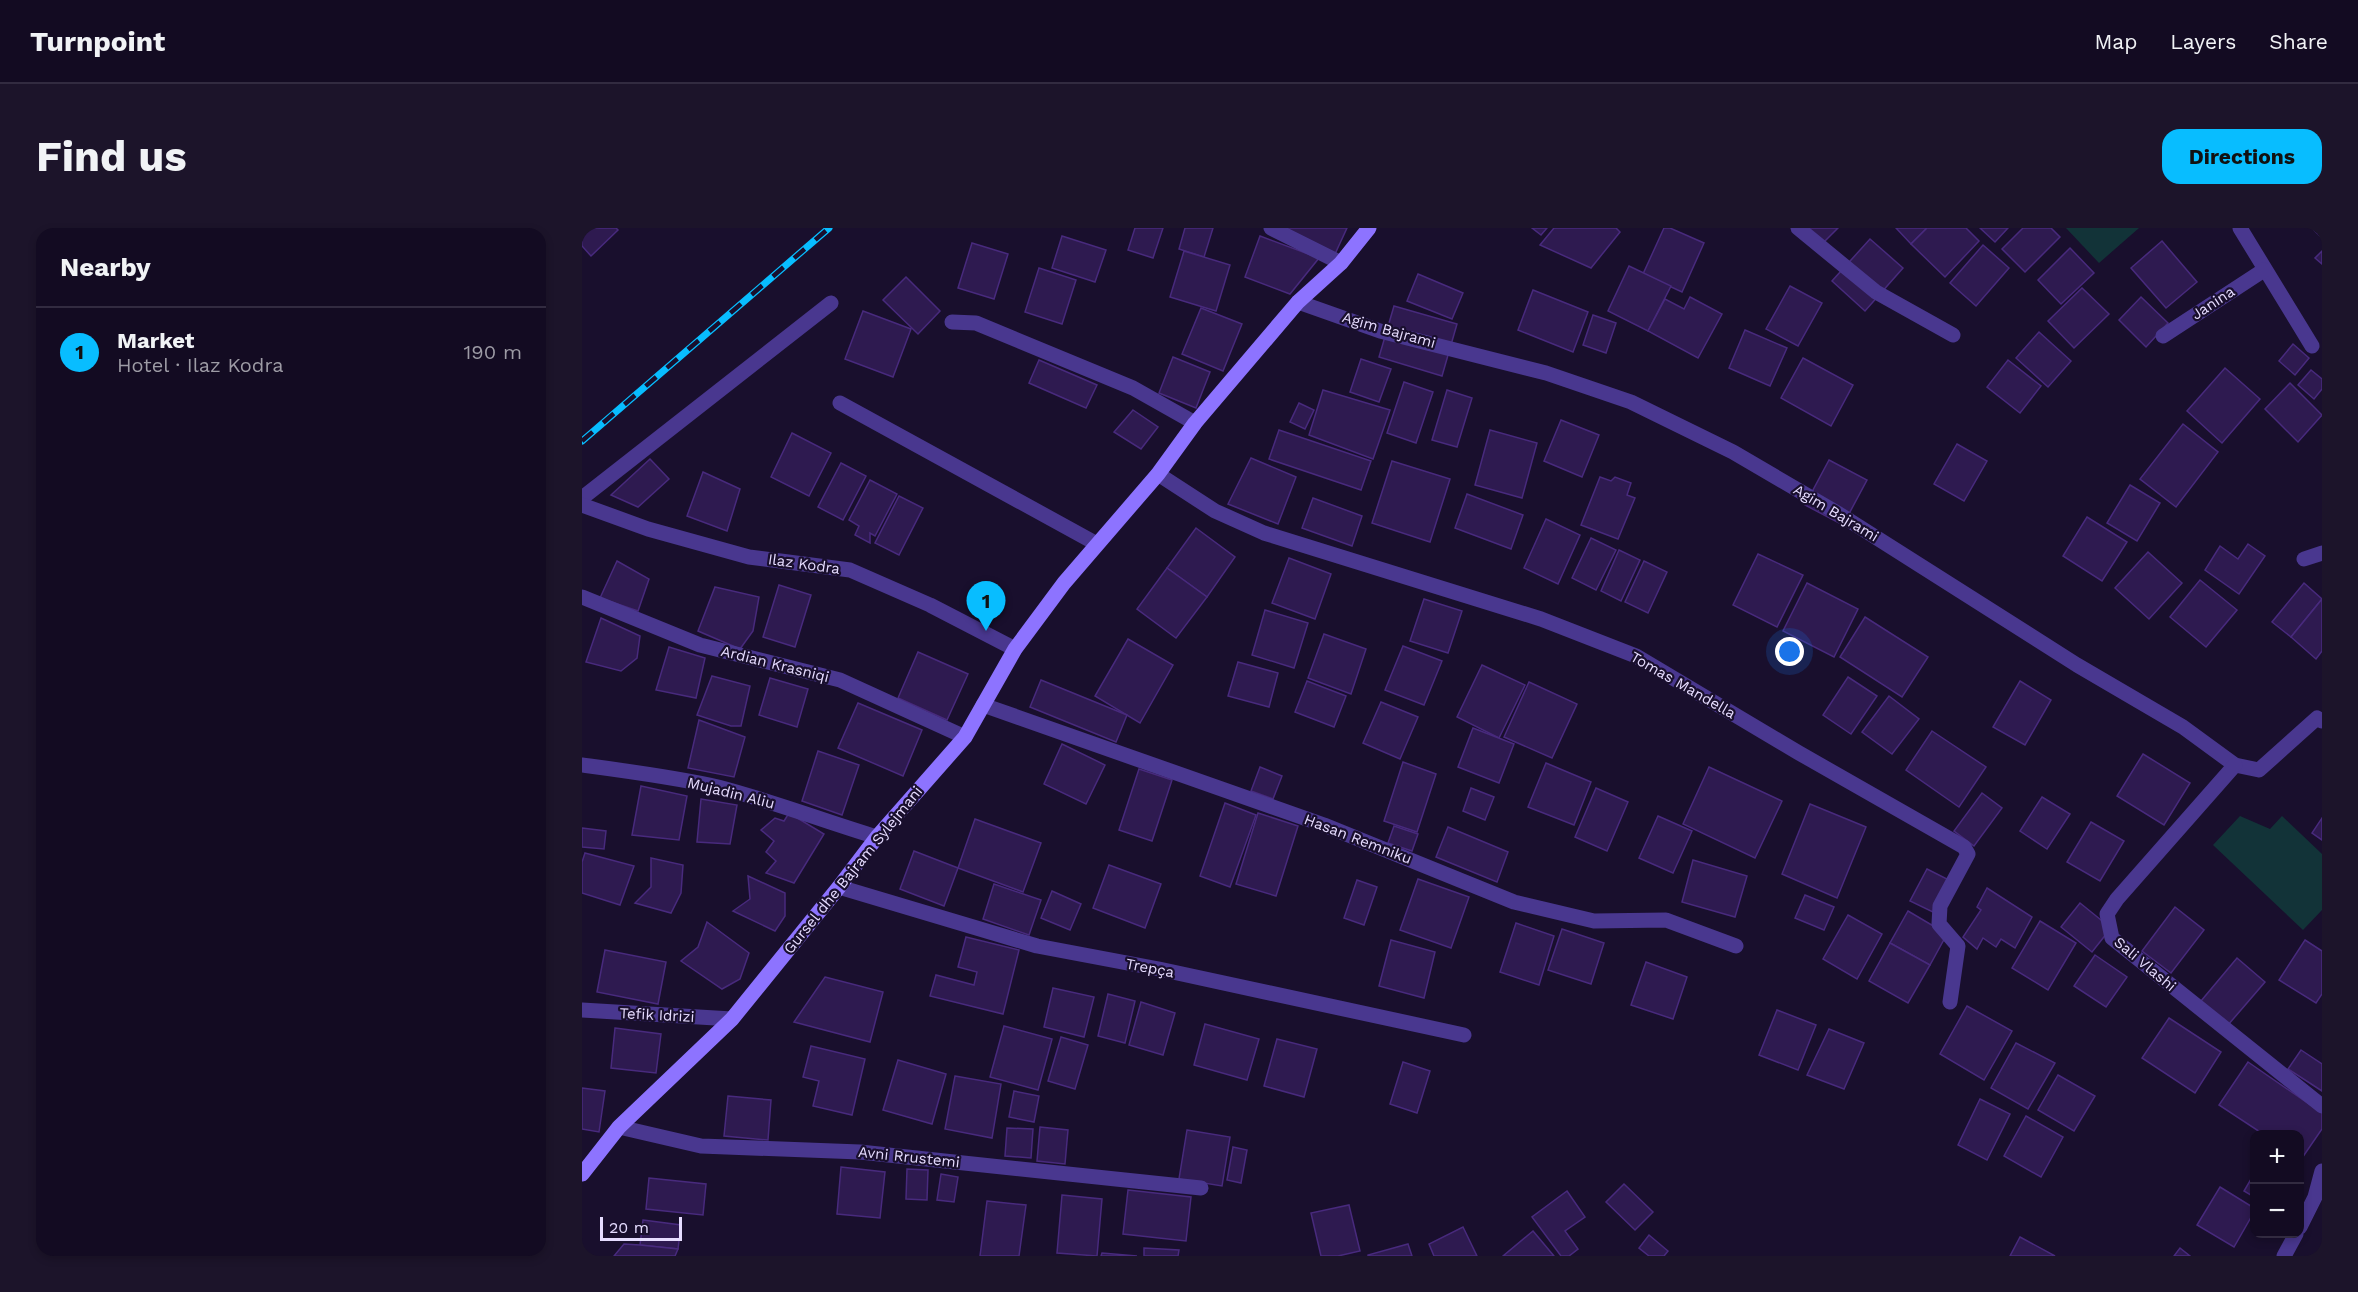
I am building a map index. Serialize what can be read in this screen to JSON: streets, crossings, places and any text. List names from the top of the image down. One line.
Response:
{"streets":{"street":["Janina","Agim Bajrami","Ilaz Kodra","Ardian Krasniqi","Tomas Mandella","Mujadin Aliu","Hasan Remniku","Gursel dhe Bajram Sylejmani","Sali Vlashi","Trepça","Tefik Idrizi","Avni Rrustemi"]},"crossings":[["Agim Bajrami","Gursel dhe Bajram Sylejmani"],["Agim Bajrami","Sali Vlashi"],["Ilaz Kodra","Gursel dhe Bajram Sylejmani"],["Ardian Krasniqi","Gursel dhe Bajram Sylejmani"],["Tomas Mandella","Gursel dhe Bajram Sylejmani"],["Mujadin Aliu","Gursel dhe Bajram Sylejmani"],["Hasan Remniku","Gursel dhe Bajram Sylejmani"],["Gursel dhe Bajram Sylejmani","Trepça"],["Gursel dhe Bajram Sylejmani","Tefik Idrizi"],["Gursel dhe Bajram Sylejmani","Avni Rrustemi"]],"scale_bar":"20 m","page":{"header":"Turnpoint","nav":["Map","Layers","Share"],"buttons":"Directions","title":"Find us","heading":"Nearby","list":[{"mark":"1","name":"Market","note":"Hotel · Ilaz Kodra","value":"190 m"}],"pins":"1","map_buttons":["+","−"],"scale":"20 m"}}
